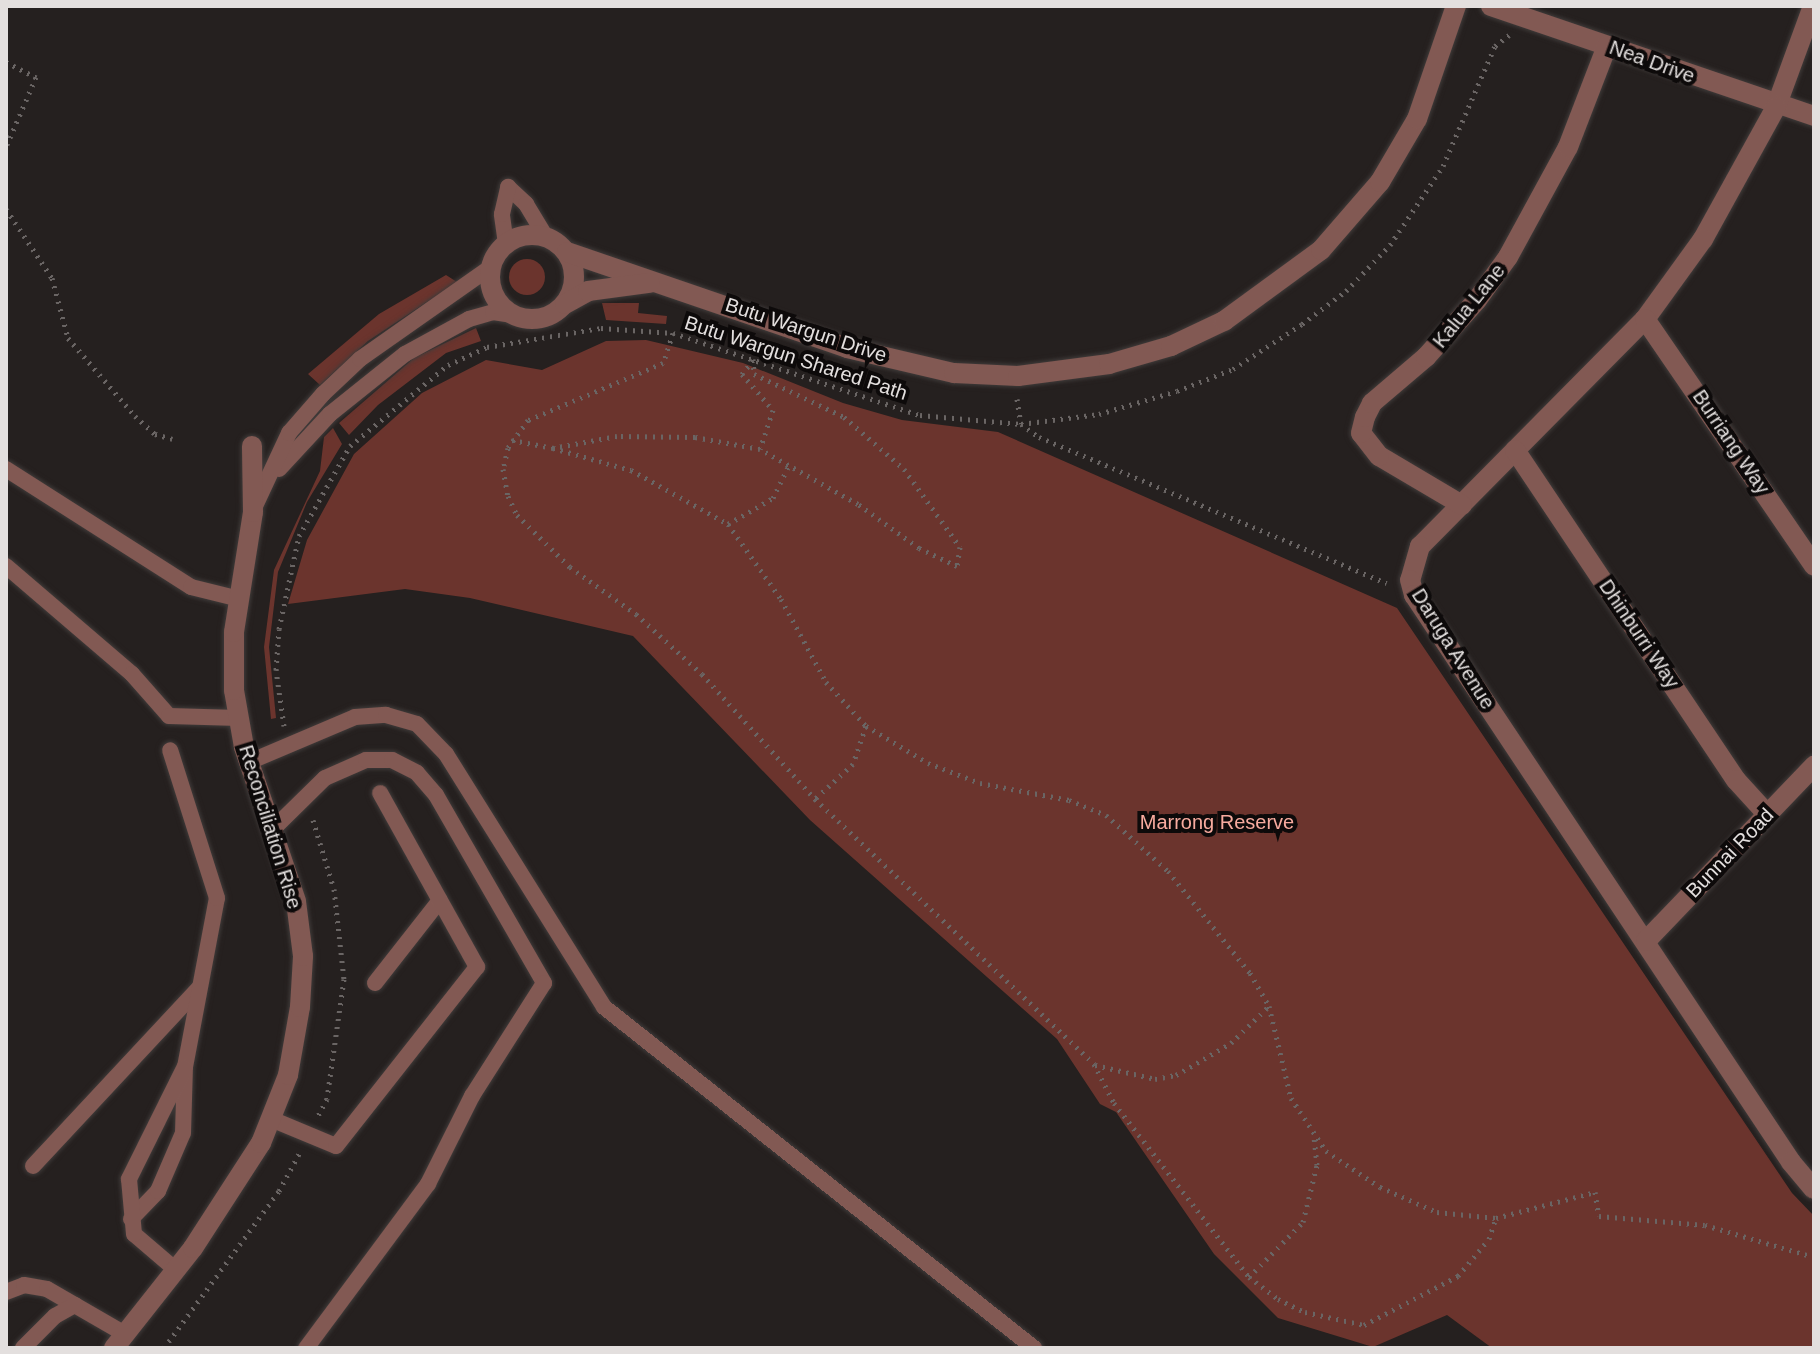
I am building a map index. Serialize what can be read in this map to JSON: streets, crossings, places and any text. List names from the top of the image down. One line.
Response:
{"streets":{"street":["Nea Drive","Kalua Lane","Butu Wargun Drive","Burriang Way","Dhinburri Way","Daruga Avenue","Reconciliation Rise","Bunnai Road"],"path":["Butu Wargun Shared Path"]},"crossings":[["Nea Drive","Kalua Lane"],["Nea Drive","Butu Wargun Shared Path"],["Nea Drive","Daruga Avenue"],["Kalua Lane","Daruga Avenue"],["Burriang Way","Daruga Avenue"],["Dhinburri Way","Daruga Avenue"],["Dhinburri Way","Bunnai Road"],["Daruga Avenue","Bunnai Road"]],"parks":["Marrong Reserve"]}
